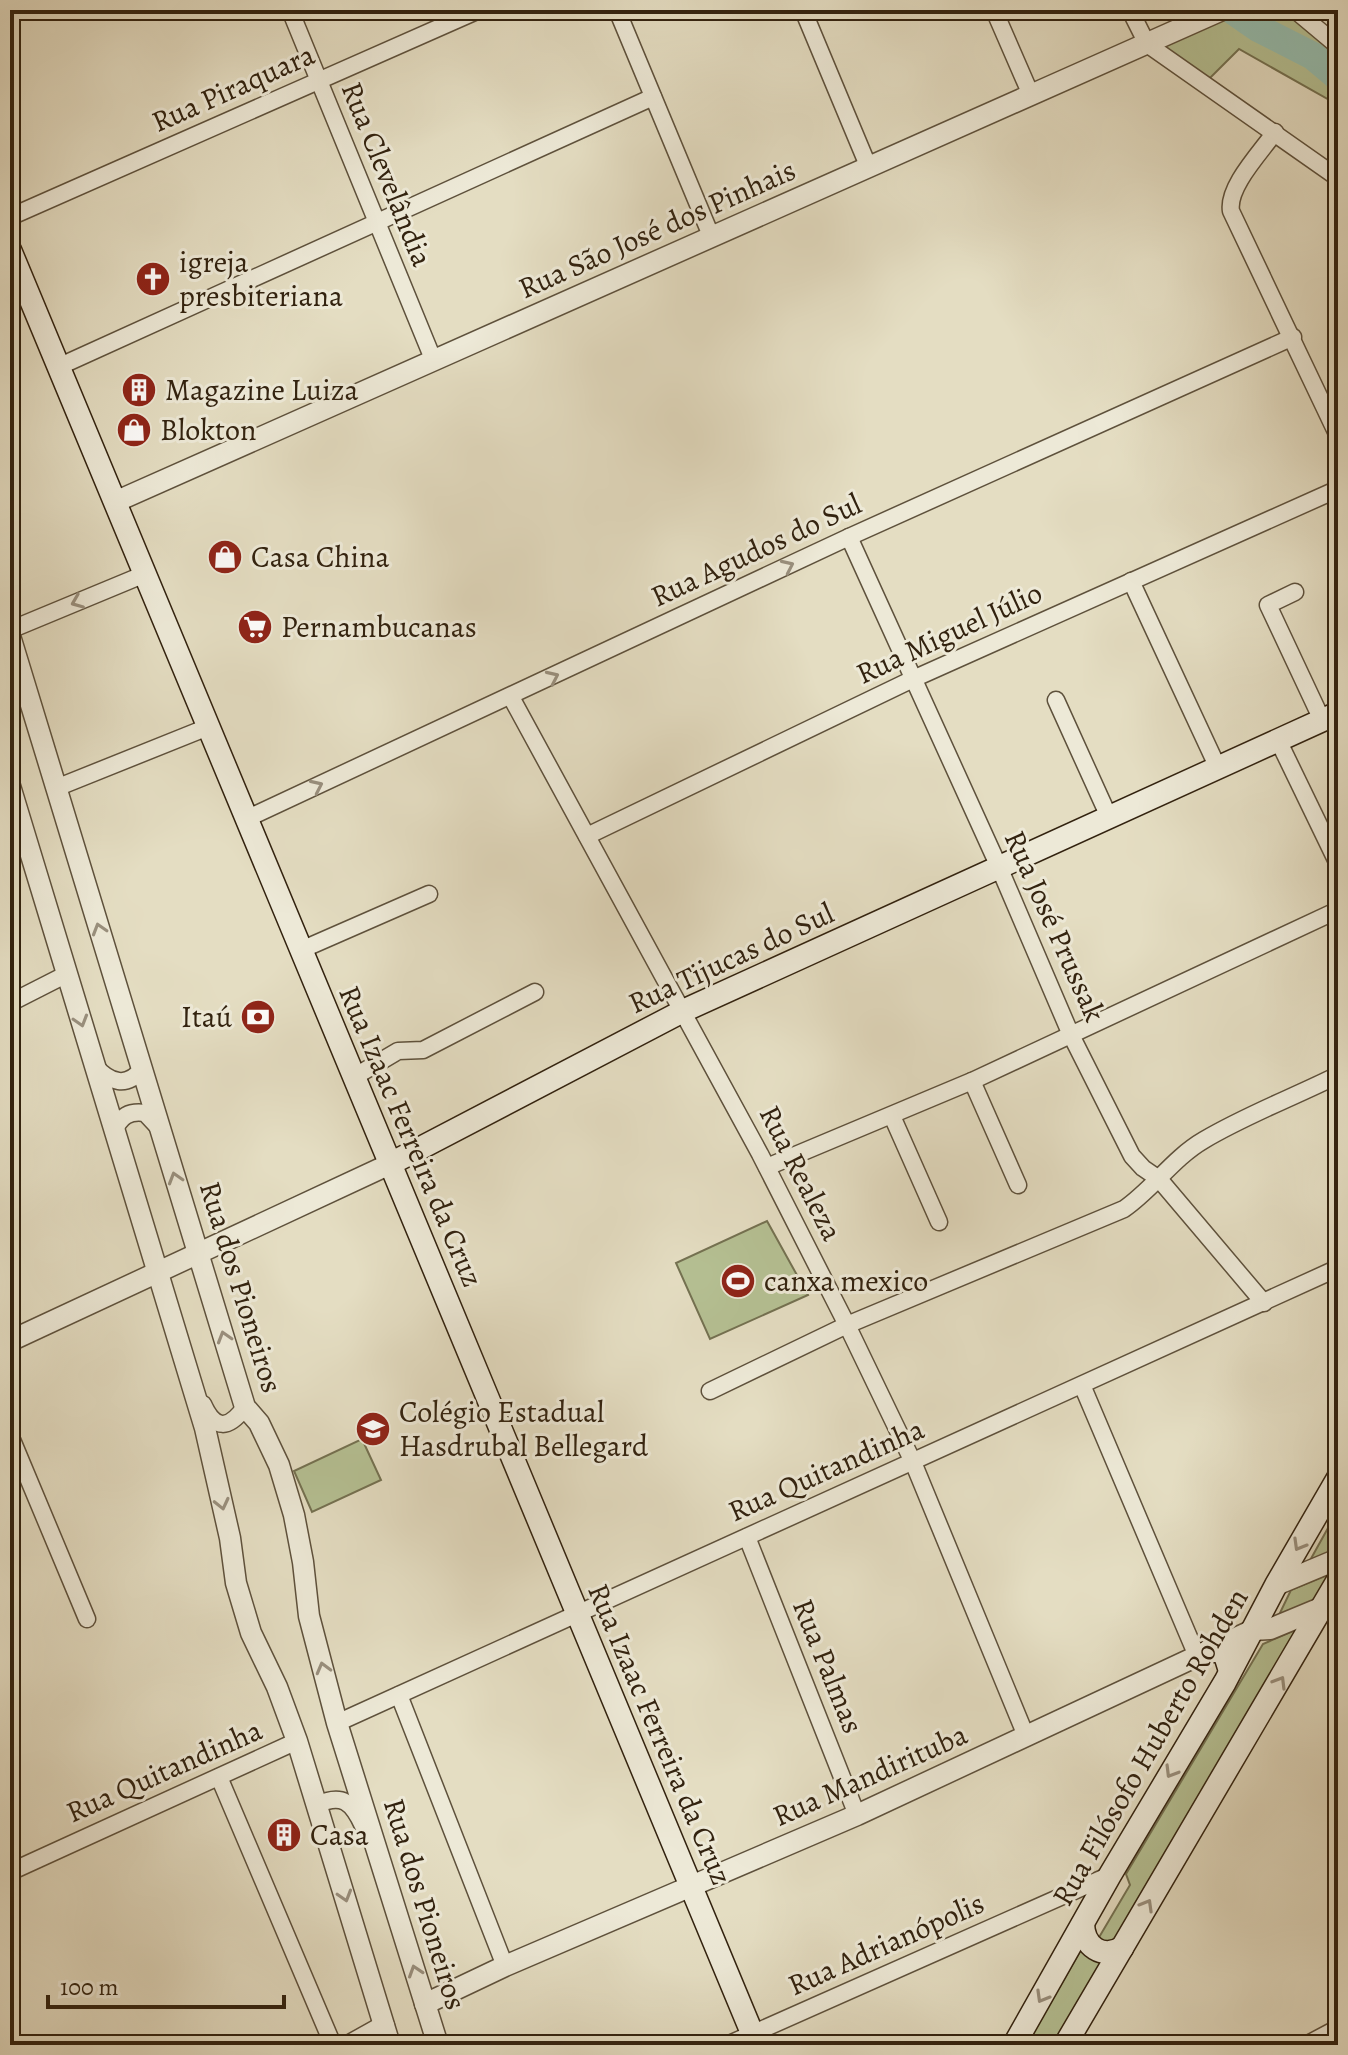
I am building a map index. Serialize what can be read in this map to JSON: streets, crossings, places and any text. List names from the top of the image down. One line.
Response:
{"streets":{"main road":["Rua Tijucas do Sul","Rua Izaac Ferreira da Cruz","Rua Filósofo Huberto Rohden"],"street":["Rua Piraquara","Rua Clevelândia","Rua São José dos Pinhais","Rua Agudos do Sul","Rua Miguel Júlio","Rua José Prussak","Rua Realeza","Rua dos Pioneiros","Rua Quitandinha","Rua Palmas","Rua Mandirituba","Rua Adrianópolis"]},"crossings":[["Rua Piraquara","Rua Clevelândia"],["Rua Clevelândia","Rua São José dos Pinhais"],["Rua São José dos Pinhais","Rua Izaac Ferreira da Cruz"],["Rua Agudos do Sul","Rua José Prussak"],["Rua Agudos do Sul","Rua Izaac Ferreira da Cruz"],["Rua Agudos do Sul","Rua Realeza"],["Rua Miguel Júlio","Rua José Prussak"],["Rua Miguel Júlio","Rua Realeza"],["Rua José Prussak","Rua Tijucas do Sul"],["Rua José Prussak","Rua Quitandinha"],["Rua Tijucas do Sul","Rua Izaac Ferreira da Cruz"],["Rua Tijucas do Sul","Rua Realeza"],["Rua Tijucas do Sul","Rua dos Pioneiros"],["Rua Izaac Ferreira da Cruz","Rua Quitandinha"],["Rua Izaac Ferreira da Cruz","Rua Mandirituba"],["Rua Izaac Ferreira da Cruz","Rua Adrianópolis"],["Rua Realeza","Rua Quitandinha"],["Rua Realeza","Rua Mandirituba"],["Rua dos Pioneiros","Rua Quitandinha"],["Rua dos Pioneiros","Rua Mandirituba"],["Rua Quitandinha","Rua Palmas"],["Rua Palmas","Rua Mandirituba"],["Rua Filósofo Huberto Rohden","Rua Mandirituba"],["Rua Filósofo Huberto Rohden","Rua Adrianópolis"]],"one_way":["Rua Agudos do Sul"],"places":{"church":["igreja presbiteriana"],"building":["Magazine Luiza","Casa"],"shop":["Blokton","Casa China"],"supermarket":["Pernambucanas"],"bank":["Itaú"],"sports":["canxa mexico"],"school or university":["Colégio Estadual Hasdrubal Bellegard"]},"scale_bar":"100 m"}
